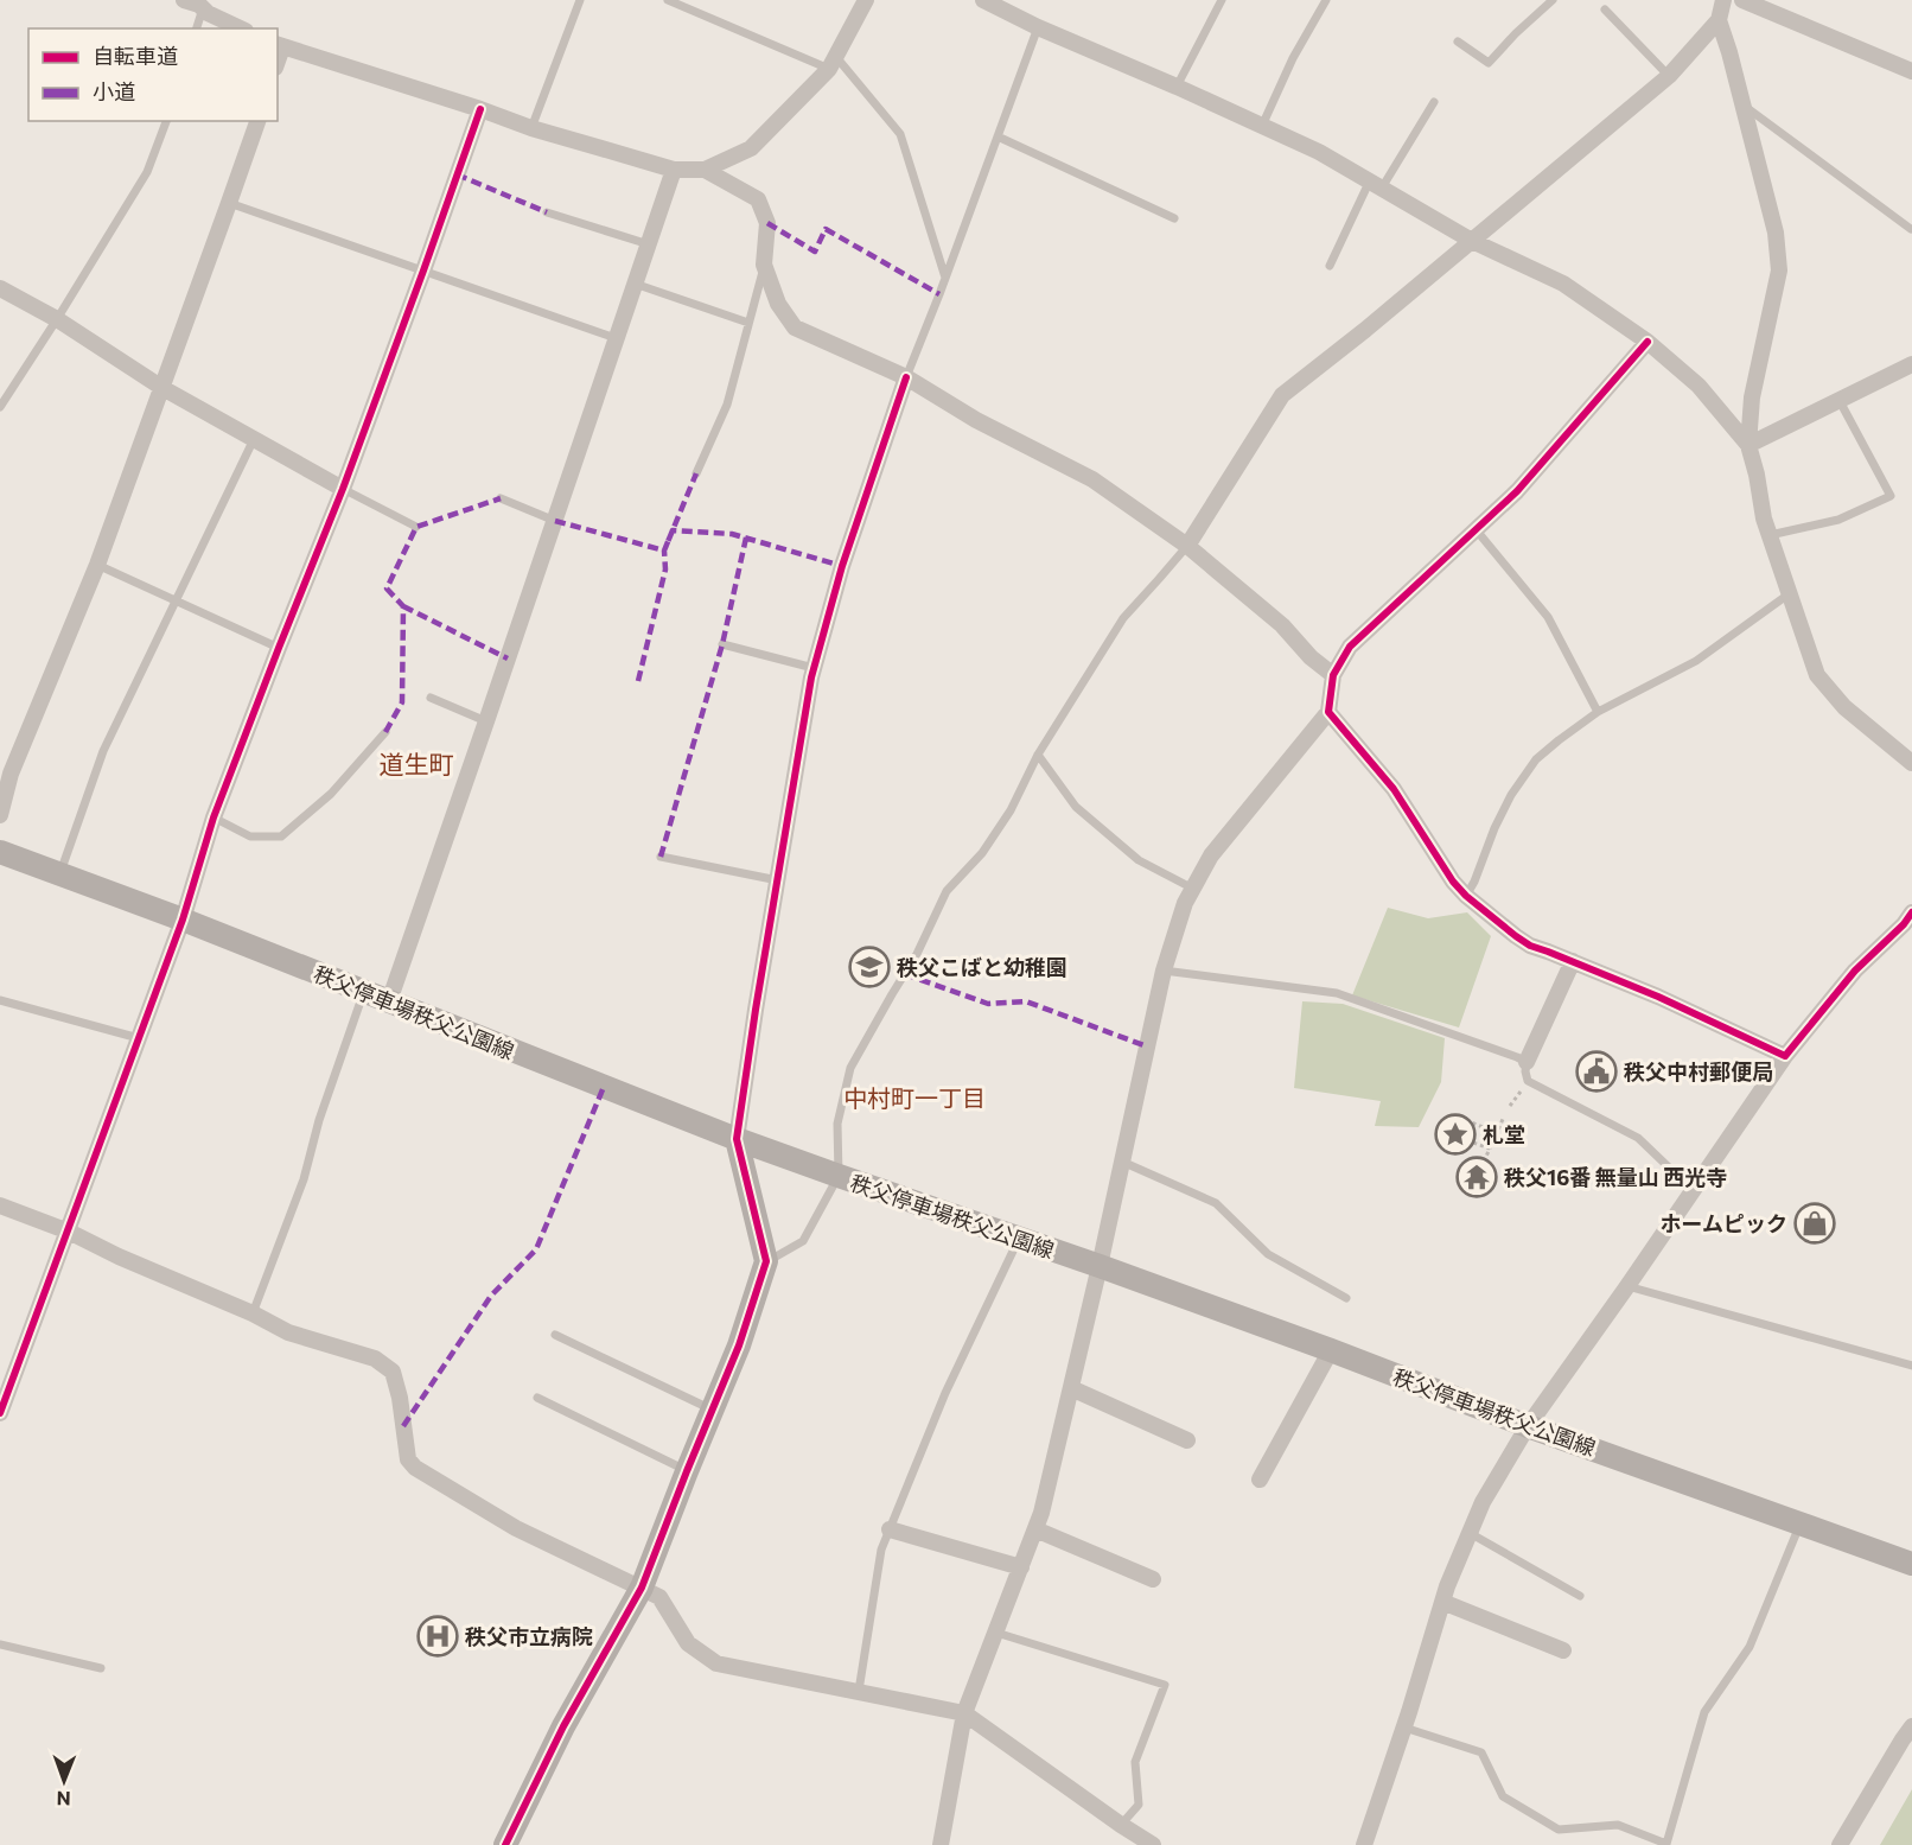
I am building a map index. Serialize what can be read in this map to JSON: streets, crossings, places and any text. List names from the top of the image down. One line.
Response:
{"streets":{"main road":["秩父停車場秩父公園線"]},"districts":["道生町","中村町一丁目"],"places":{"school or university":["秩父こばと幼稚園"],"public building":["秩父中村郵便局"],"place":["札堂"],"temple":["秩父16番 無量山 西光寺"],"shop":["ホームピック"],"hospital":["秩父市立病院"]},"legend":["自転車道","小道"],"north":"bottom"}
